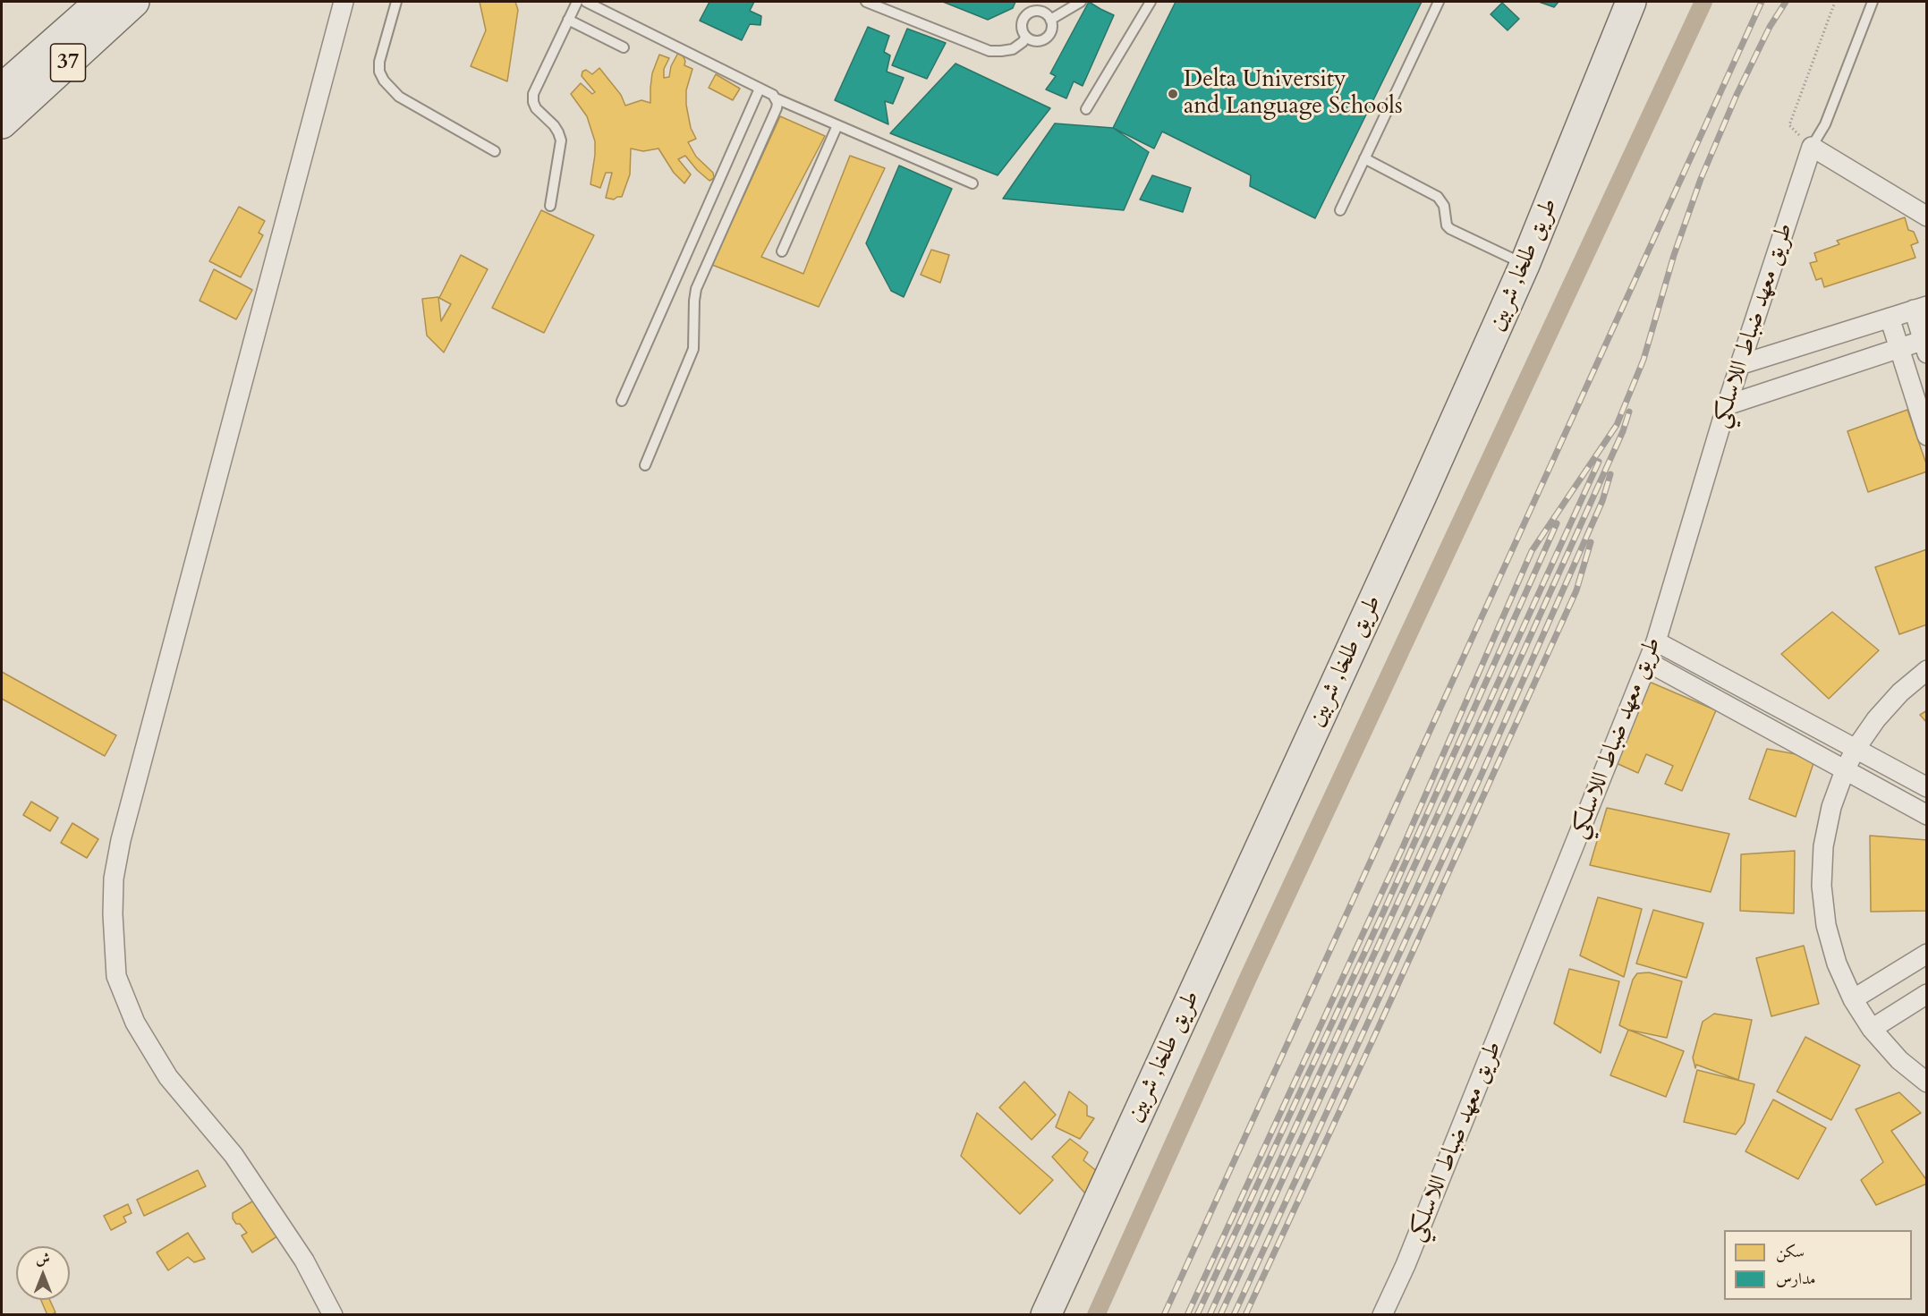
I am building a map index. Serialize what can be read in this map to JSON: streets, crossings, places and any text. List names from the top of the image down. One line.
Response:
{"streets":{"main road":["37","طريق طلخا, شربين"],"street":["طريق معهد ضباط اللاسلكي"]},"places":["Delta University and Language Schools"],"legend":["سكن","مدارس"],"north":"top"}
